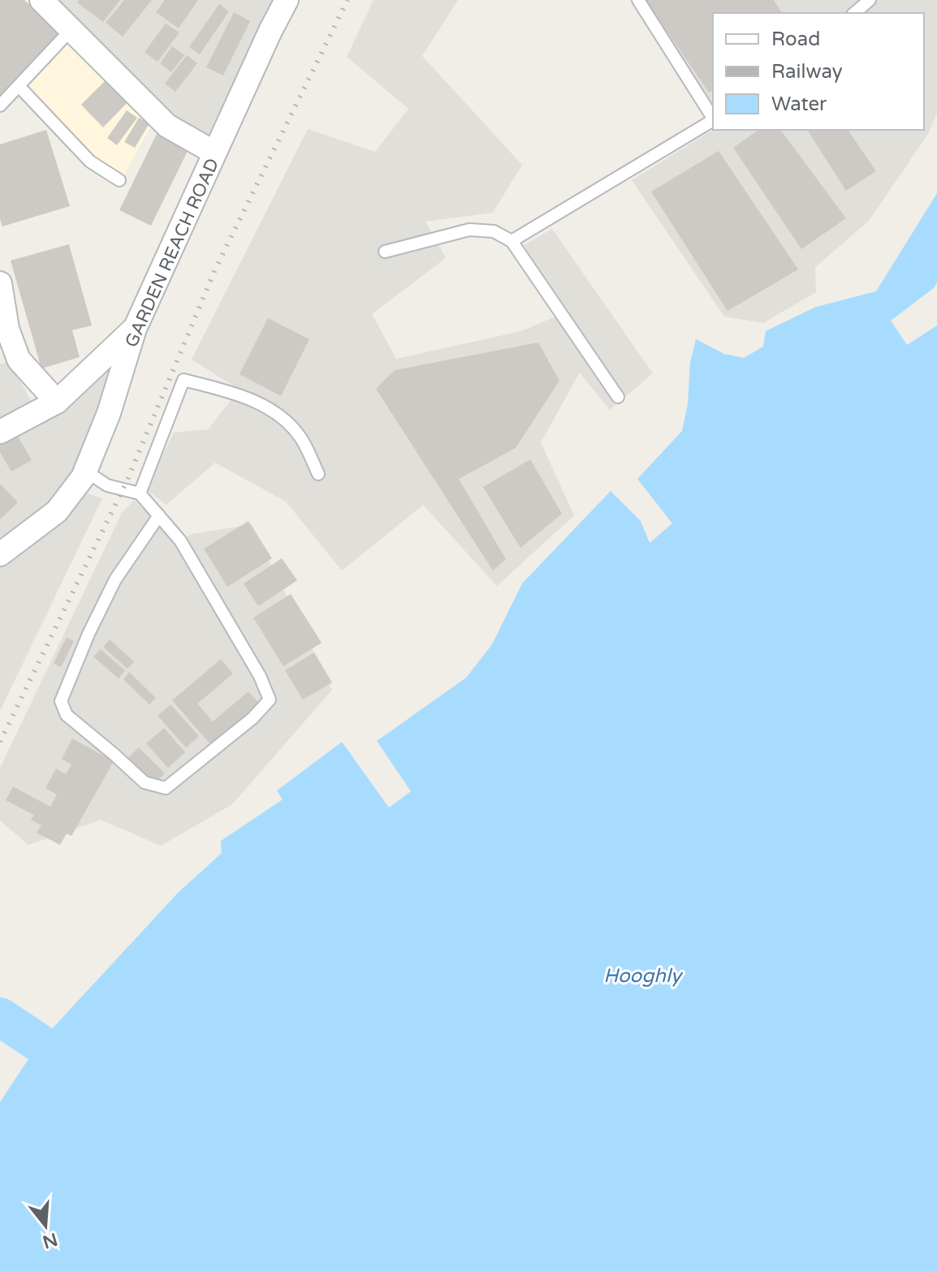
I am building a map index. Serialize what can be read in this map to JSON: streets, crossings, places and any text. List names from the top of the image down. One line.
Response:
{"streets":{"street":["GARDEN REACH ROAD"]},"water":["Hooghly"],"legend":["Road","Railway","Water"],"north":"bottom"}
